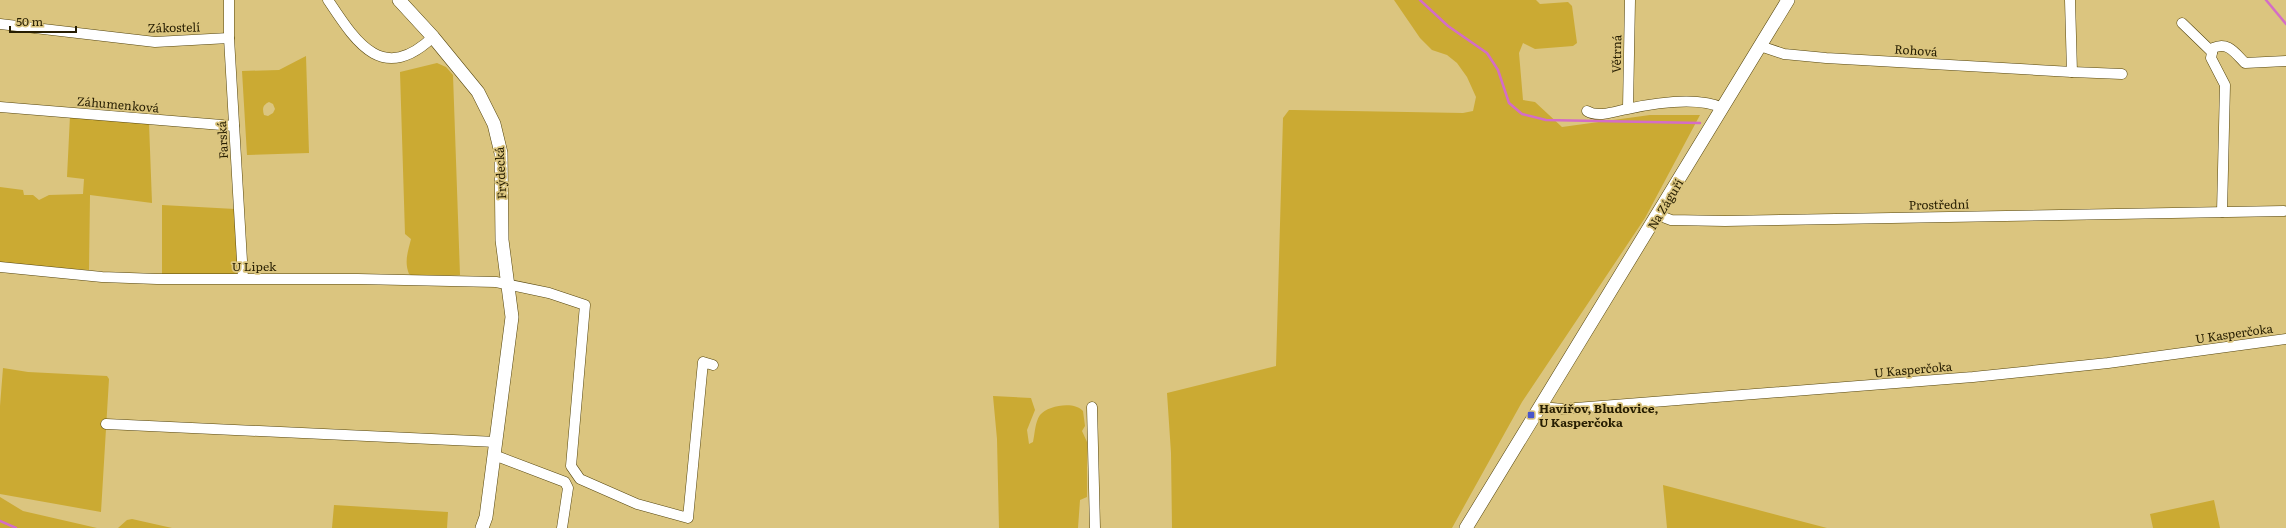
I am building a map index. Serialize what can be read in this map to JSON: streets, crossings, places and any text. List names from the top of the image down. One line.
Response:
{"streets":{"street":["Zákostelí","Rohová","Větrná","Záhumenková","Farská","Frýdecká","Na Záguří","Prostřední","U Lipek","U Kasperčoka"]},"crossings":[["Zákostelí","Farská"],["Rohová","Na Záguří"],["Záhumenková","Farská"],["Farská","U Lipek"],["Frýdecká","U Lipek"],["Na Záguří","Prostřední"],["Na Záguří","U Kasperčoka"]],"places":{"transit":["Havířov, Bludovice, U Kasperčoka"]},"scale_bar":"50 m"}
